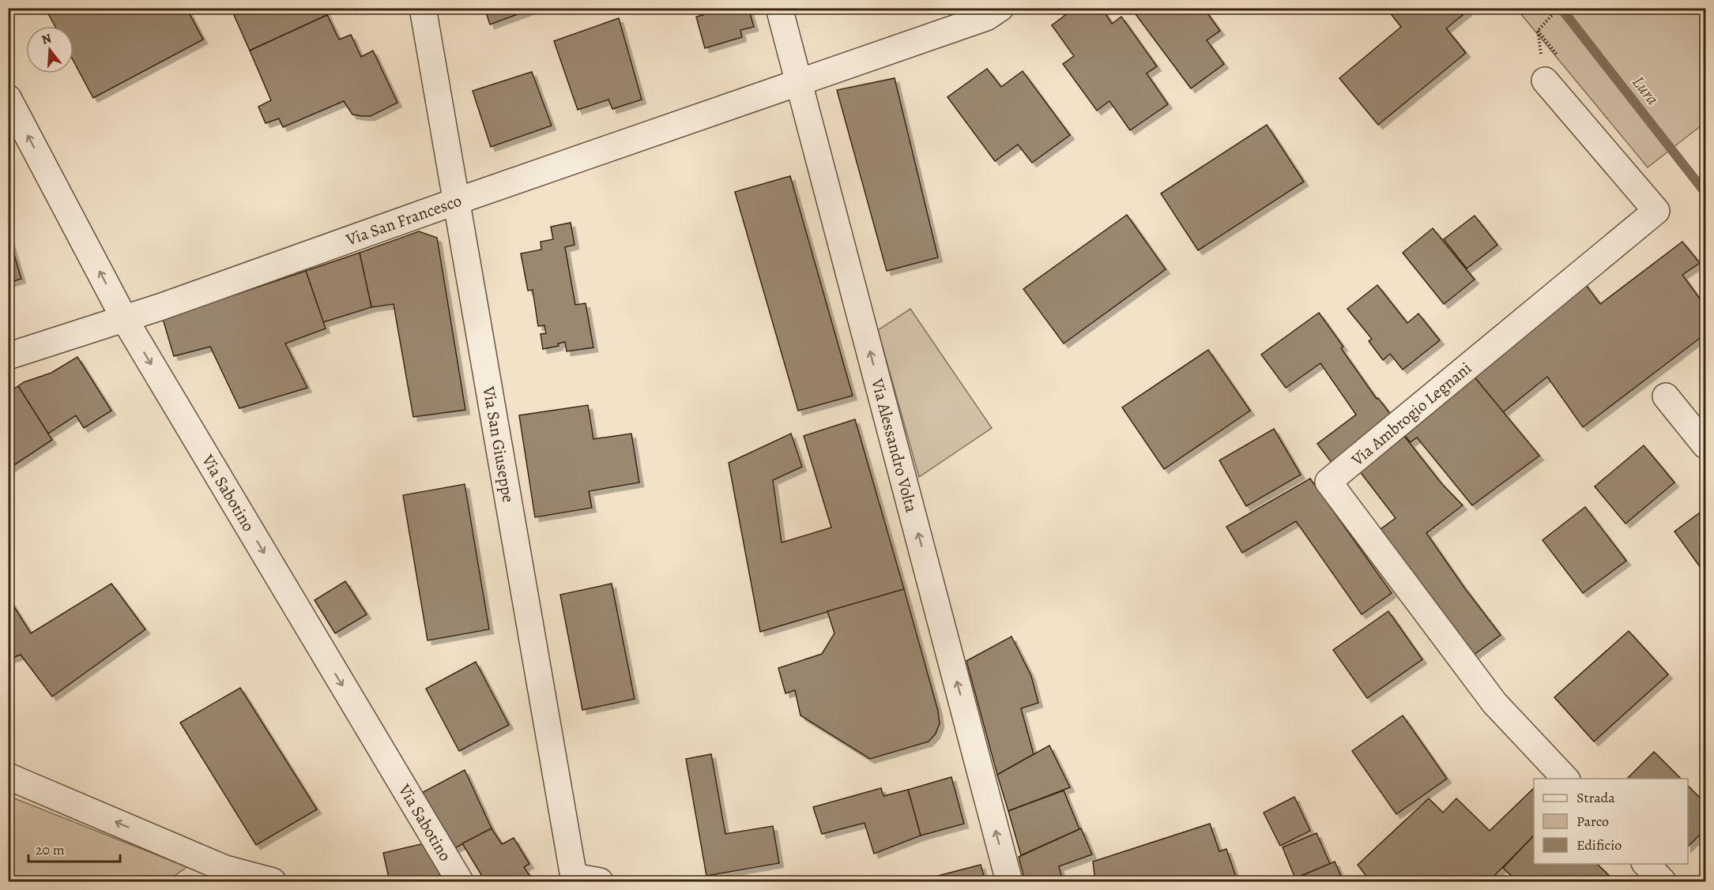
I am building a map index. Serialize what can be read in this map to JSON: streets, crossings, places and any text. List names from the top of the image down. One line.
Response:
{"streets":{"street":["Via San Francesco","Via Ambrogio Legnani","Via Alessandro Volta","Via San Giuseppe","Via Sabotino"]},"crossings":[["Via San Francesco","Via Alessandro Volta"],["Via San Francesco","Via San Giuseppe"],["Via San Francesco","Via Sabotino"]],"one_way":["Via Alessandro Volta"],"water":["Lura"],"legend":["Strada","Parco","Edificio"],"scale_bar":"20 m","north":"top"}
